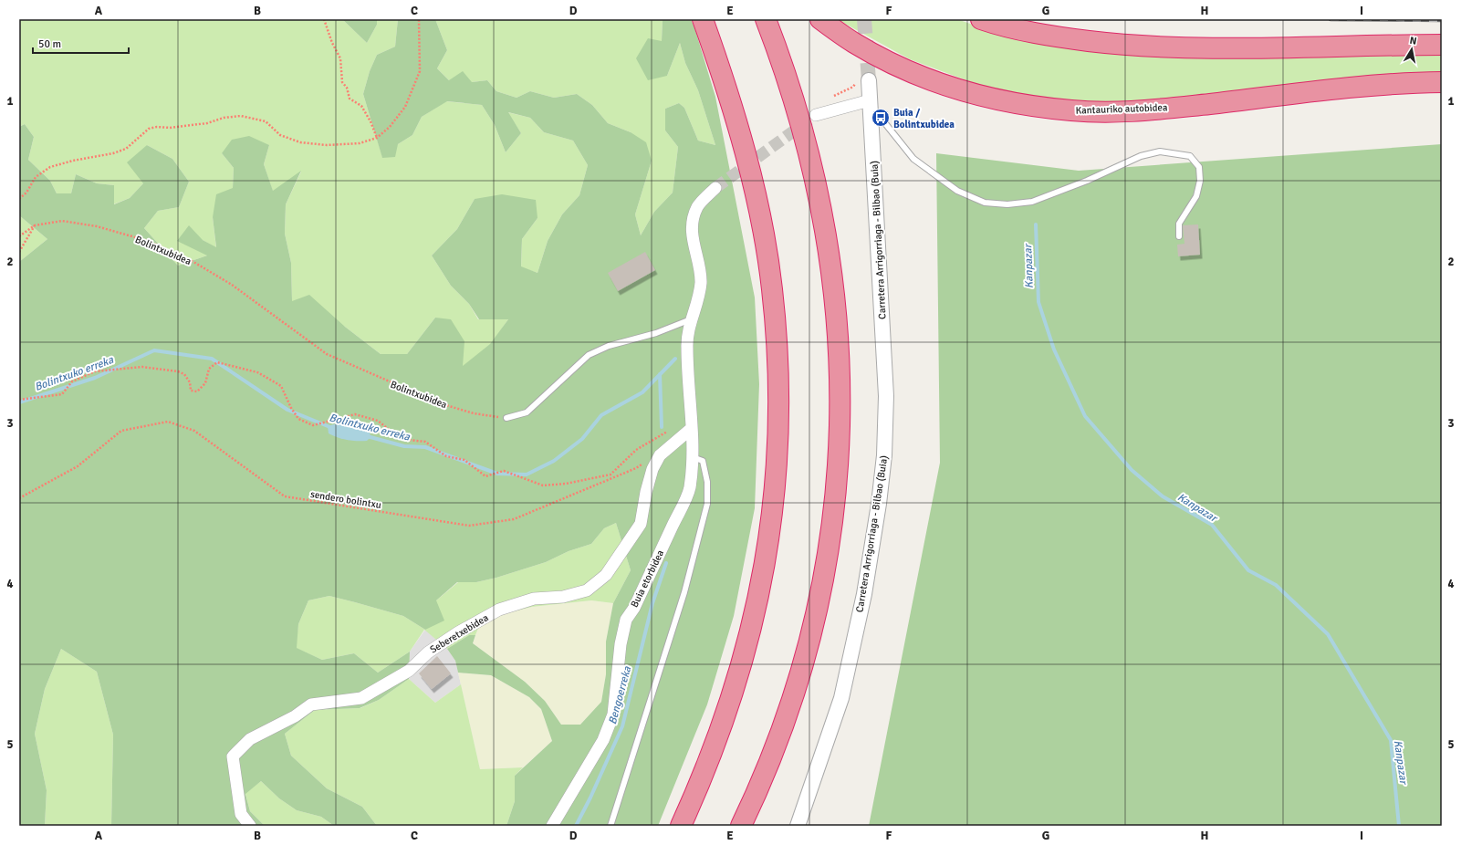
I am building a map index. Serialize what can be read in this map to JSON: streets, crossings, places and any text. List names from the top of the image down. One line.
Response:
{"streets":{"highway":["Kantauriko autobidea"],"street":["Carretera Arrigorriaga - Bilbao (Buia)","Buia etorbidea","Seberetxebidea"],"path":["Bolintxubidea","sendero bolintxu"]},"crossings":[["Buia etorbidea","Seberetxebidea"]],"water":["Kanpazar","Bolintxuko erreka","Bengoerreka"],"places":{"bus stop":["Buia / Bolintxubidea"]},"scale_bar":"50 m","north":"top","grid":{"columns":["A","B","C","D","E","F","G","H","I"],"rows":["1","2","3","4","5"]}}
